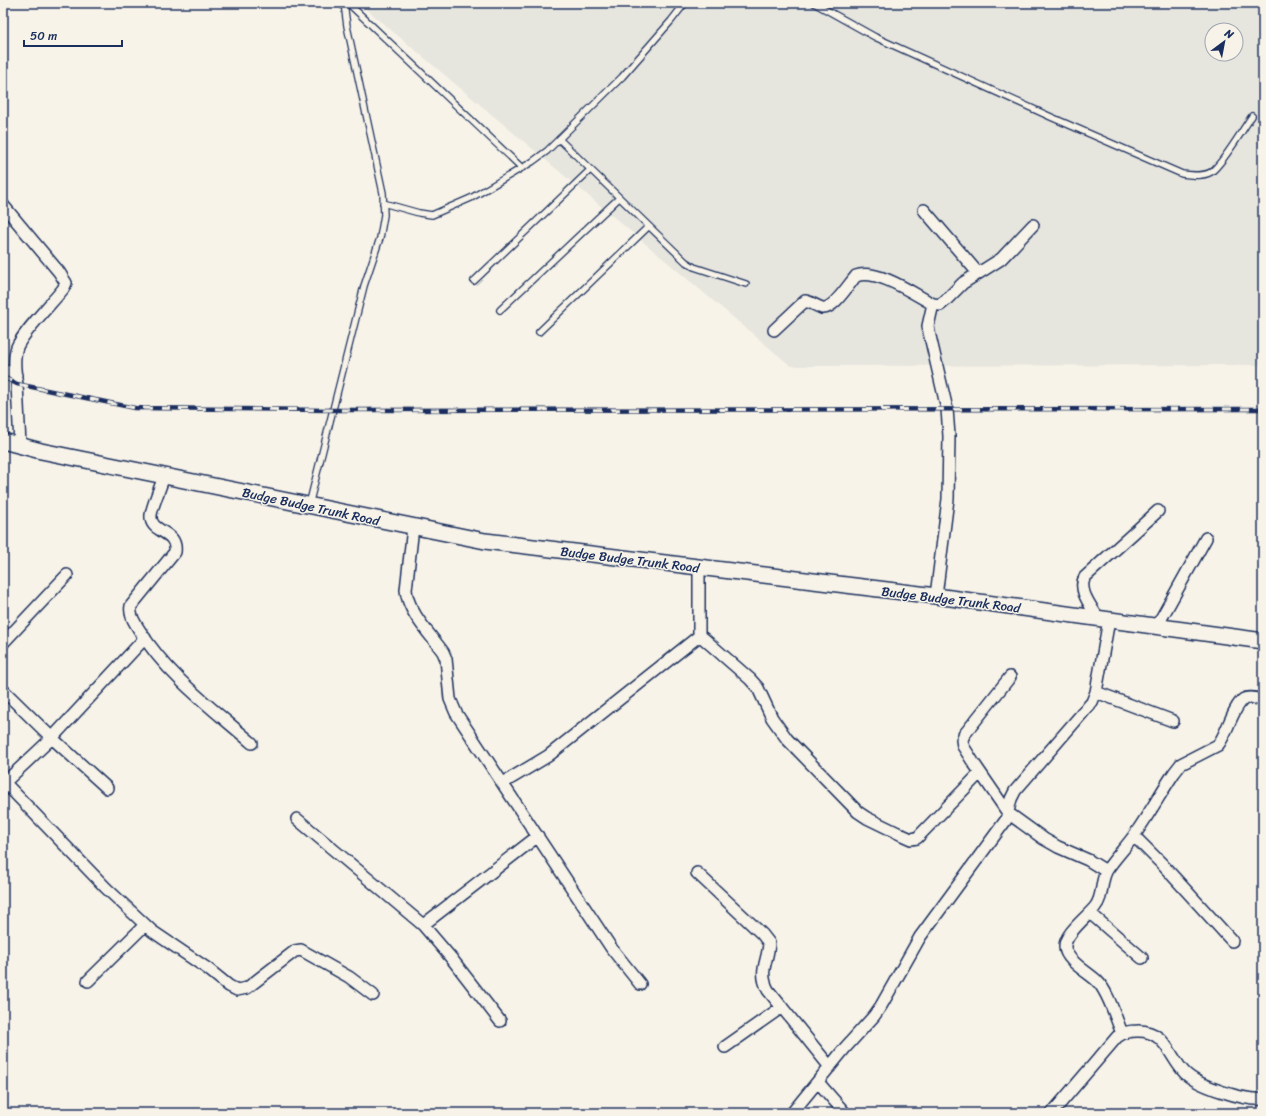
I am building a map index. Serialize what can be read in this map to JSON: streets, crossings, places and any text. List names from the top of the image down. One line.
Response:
{"streets":{"main road":["Budge Budge Trunk Road"]},"scale_bar":"50 m","north":"top right"}
